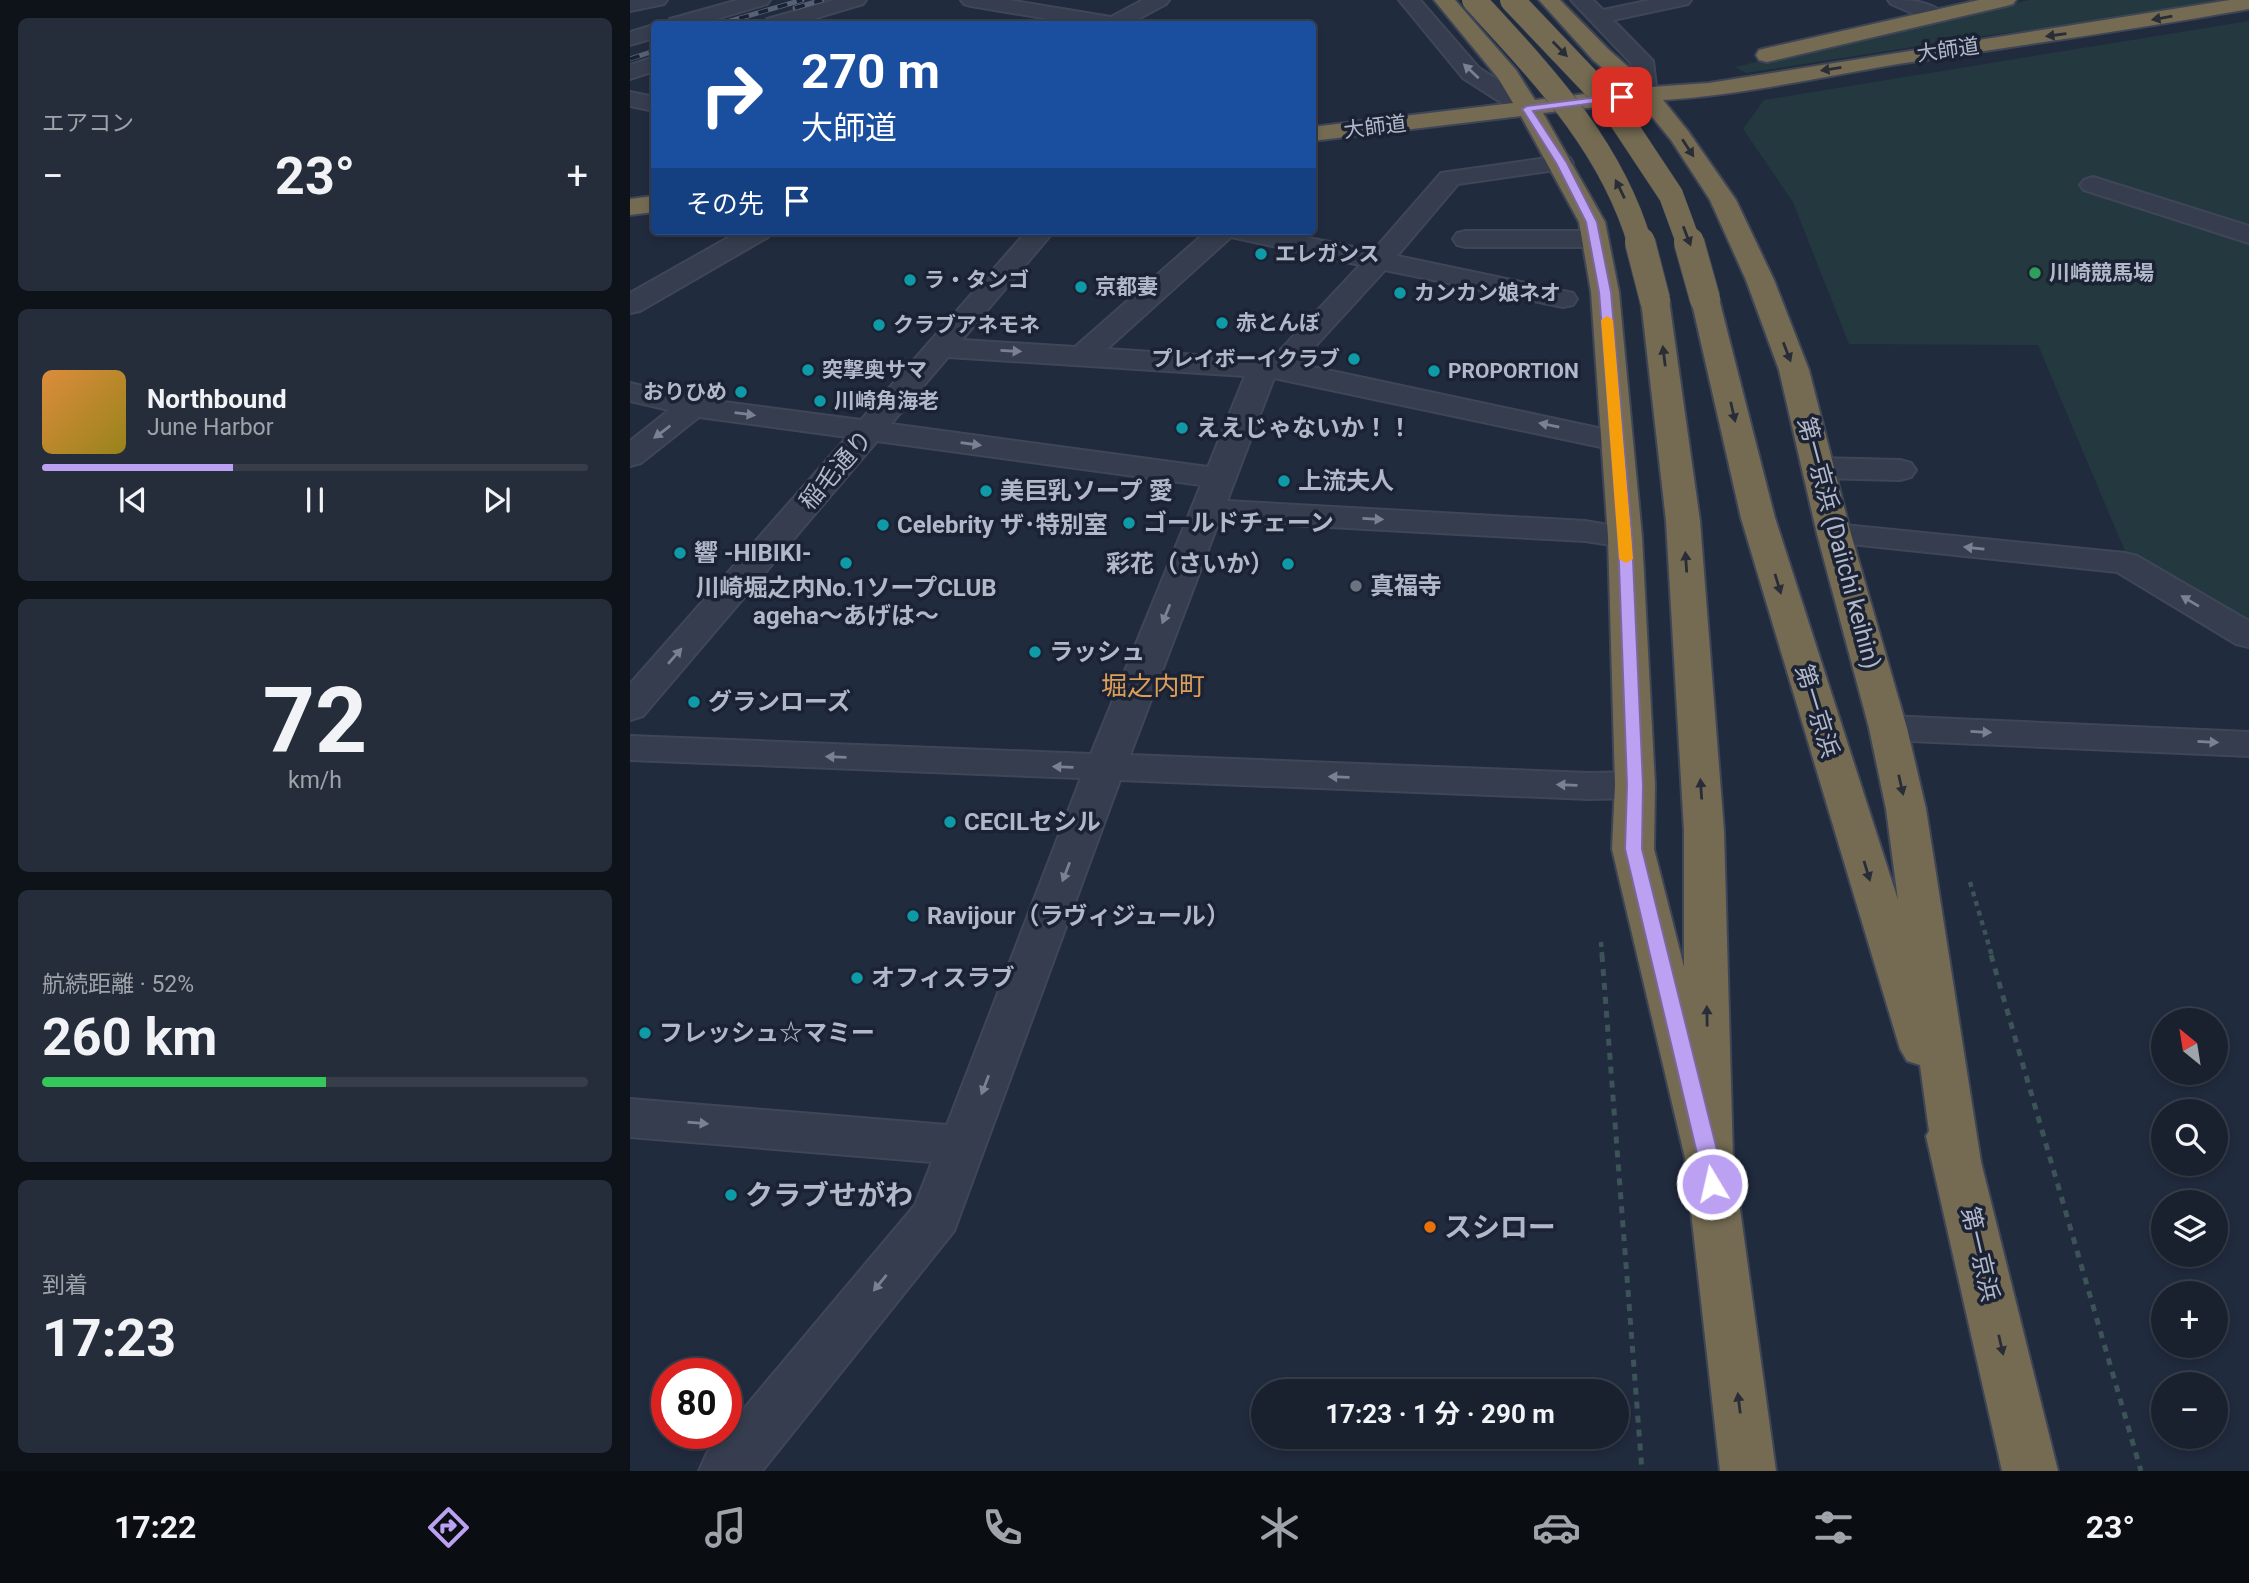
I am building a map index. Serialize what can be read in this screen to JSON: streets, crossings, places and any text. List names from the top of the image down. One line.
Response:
{"streets":{"highway":["大師道","第一京浜 (Daiichi keihin)","第一京浜"],"street":["稲毛通り"]},"crossings":[["大師道","第一京浜 (Daiichi keihin)"],["第一京浜 (Daiichi keihin)","第一京浜"]],"districts":["堀之内町"],"places":["エレガンス","川崎競馬場","ラ・タンゴ","京都妻","カンカン娘ネオ","赤とんぼ","クラブアネモネ","プレイボーイクラブ","突撃奥サマ","PROPORTION","おりひめ","川崎角海老","ええじゃないか！！","上流夫人","美巨乳ソープ 愛","ゴールドチェーン","Celebrity ザ･特別室","響 -HIBIKI-","川崎堀之内No.1ソープCLUB ageha～あげは～","彩花（さいか）","真福寺","ラッシュ","グランローズ","CECILセシル","Ravijour（ラヴィジュール）","オフィスラブ","フレッシュ☆マミー","クラブせがわ","スシロー"],"north":"top left","page":{"tile":["エアコン",["72","km/h"],["航続距離 · 52%","260 km"],["到着","17:23"]],"turn":["270 m","大師道"],"heat":["−","23°","+"],"then":"その先","song":["Northbound","June Harbor"],"map_buttons":["+","−"],"limit":"80","trip":"17:23 · 1 分 · 290 m","tabs":["17:22","23°"]}}
